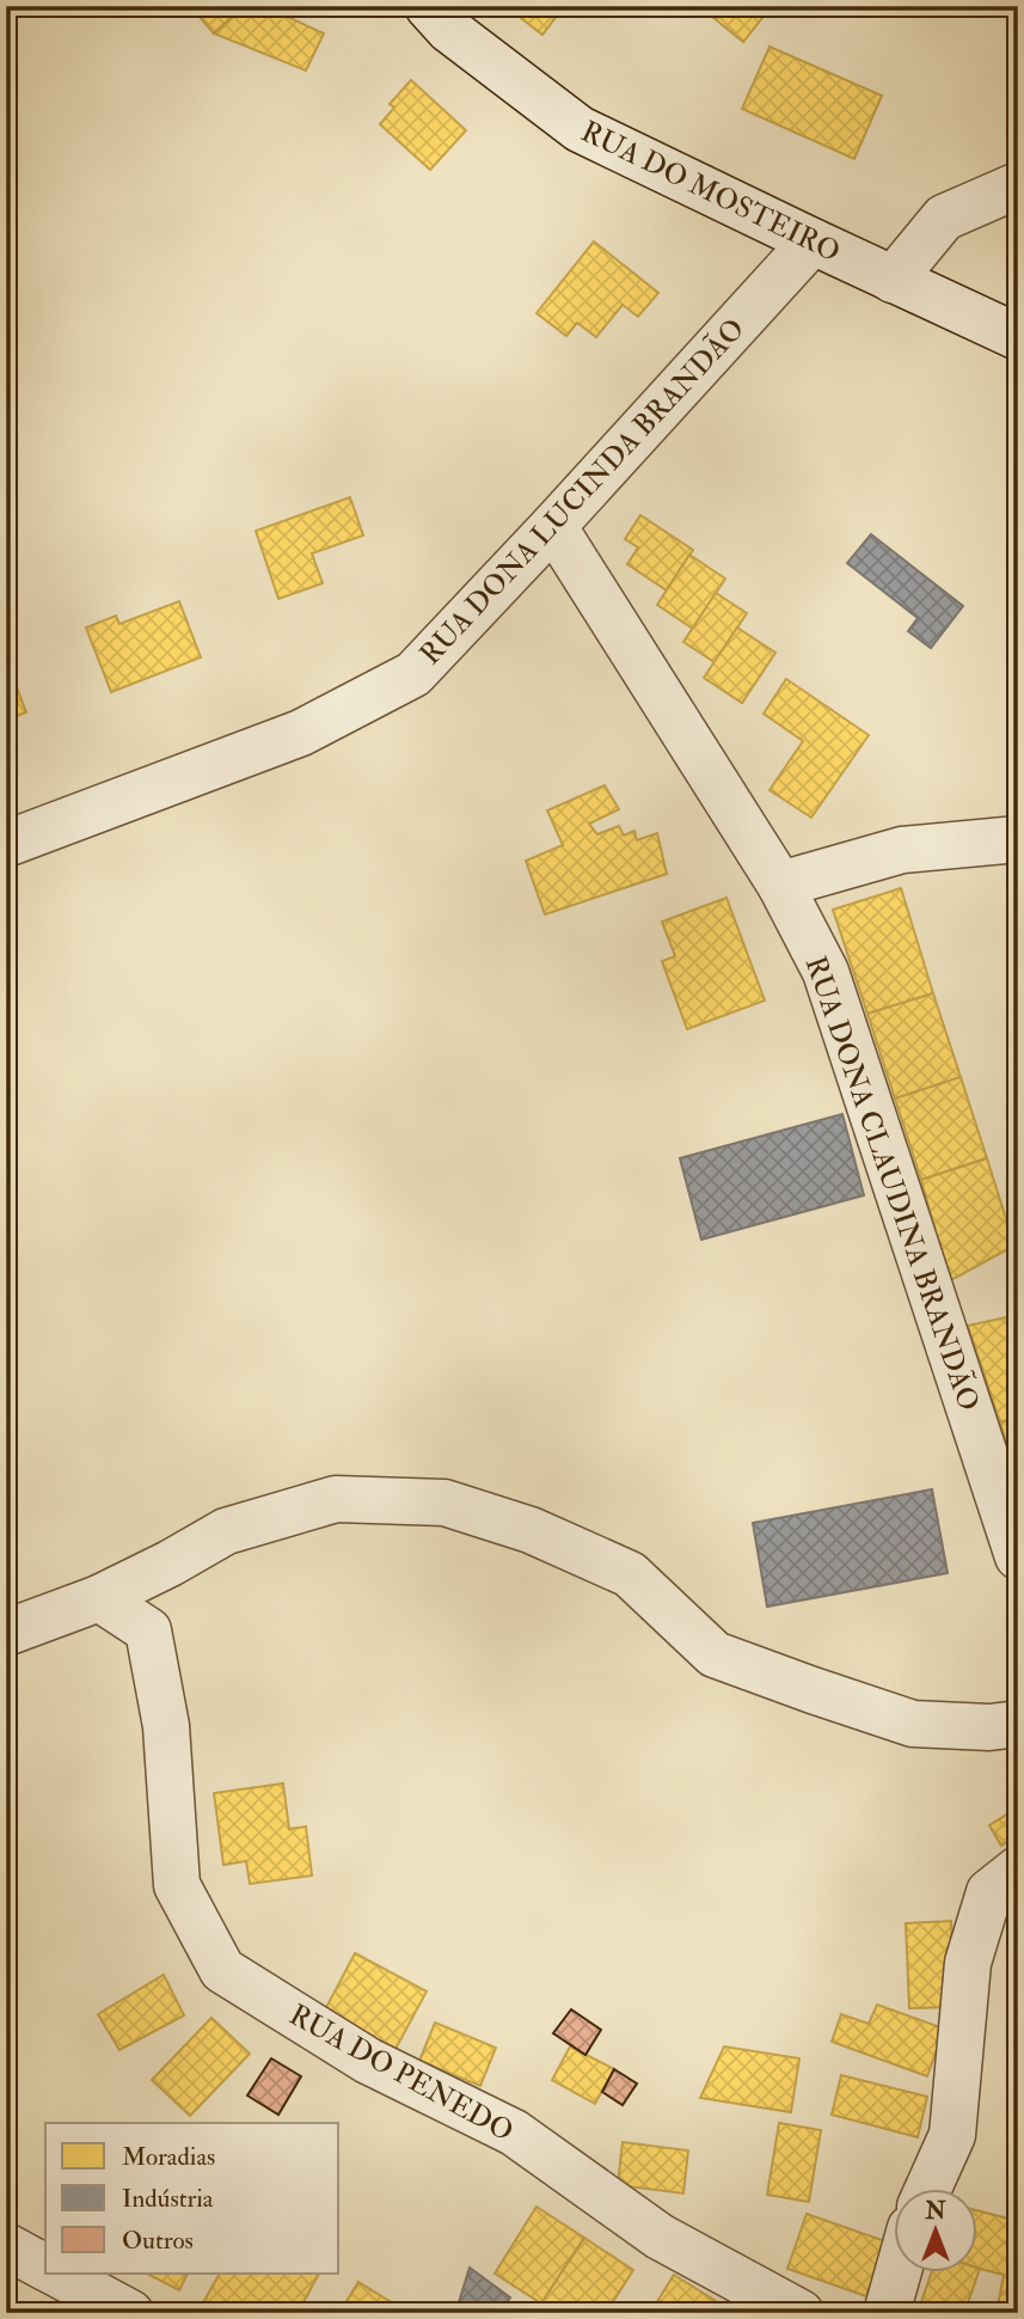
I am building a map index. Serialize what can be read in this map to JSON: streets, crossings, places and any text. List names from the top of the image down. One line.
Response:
{"streets":{"street":["RUA DO MOSTEIRO","RUA DONA LUCINDA BRANDÃO","RUA DONA CLAUDINA BRANDÃO","RUA DO PENEDO"]},"crossings":[["RUA DO MOSTEIRO","RUA DONA LUCINDA BRANDÃO"],["RUA DONA LUCINDA BRANDÃO","RUA DONA CLAUDINA BRANDÃO"]],"legend":["Moradias","Indústria","Outros"],"north":"top"}
